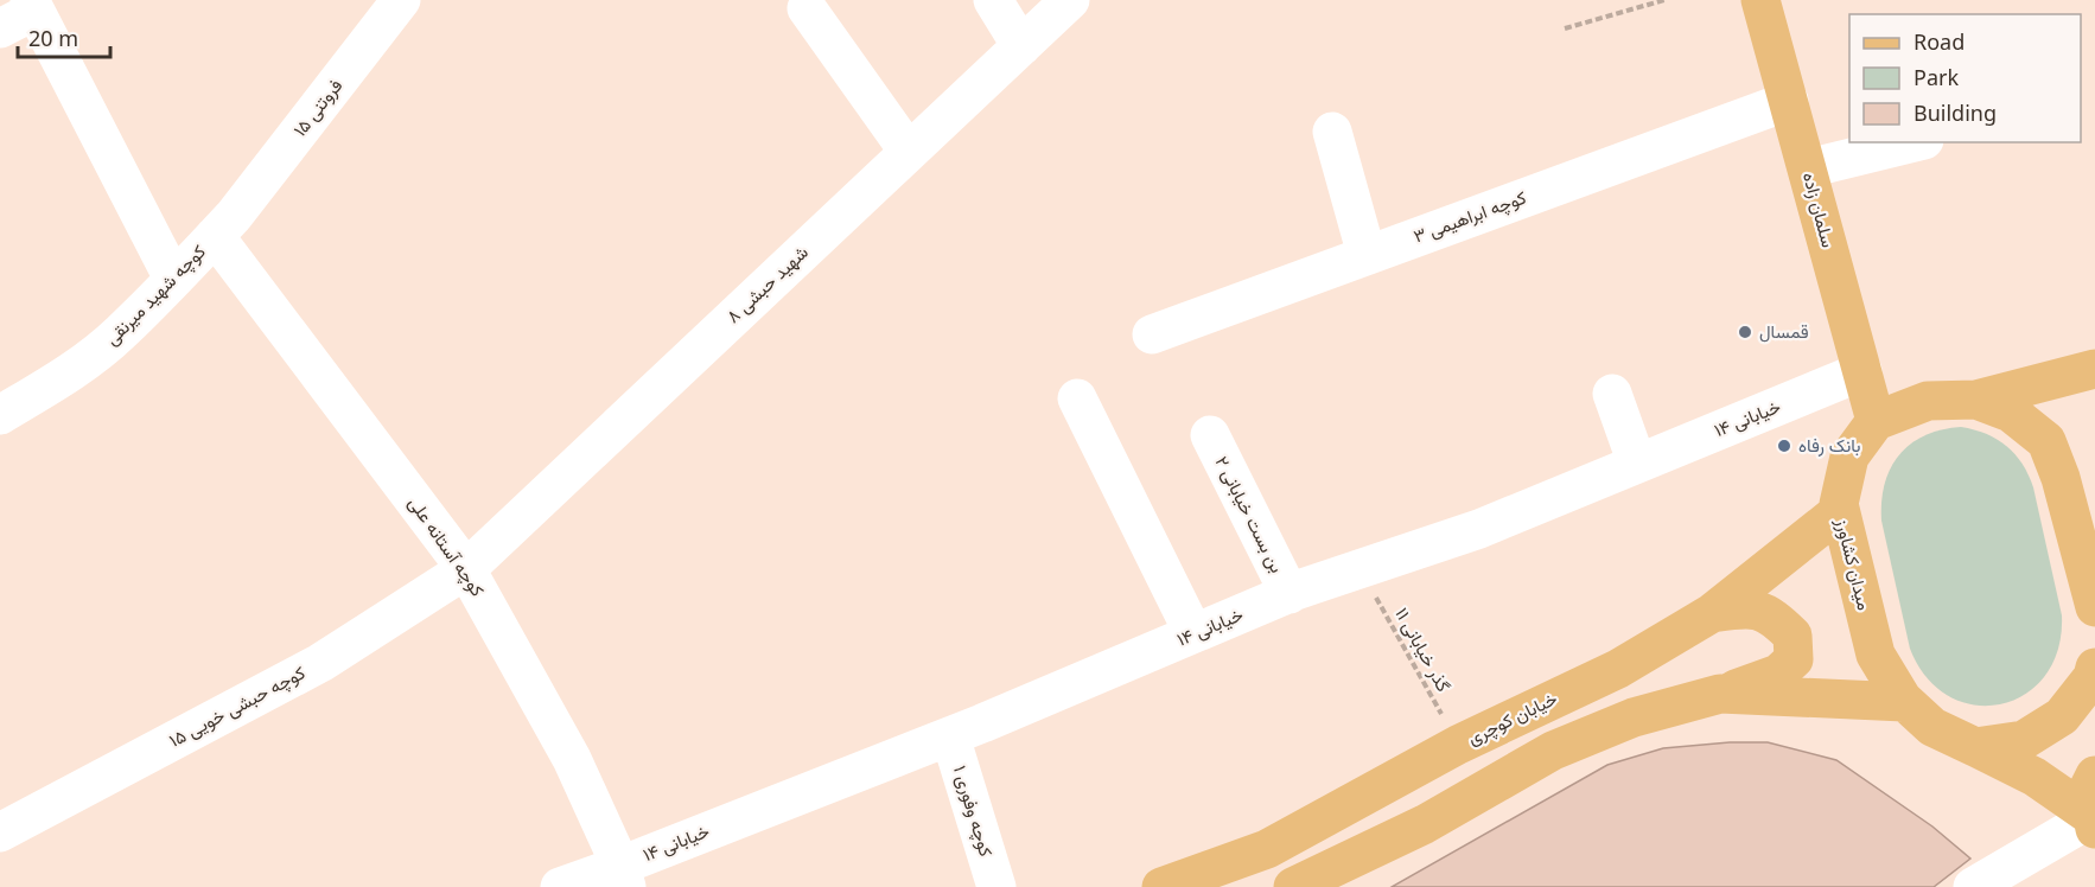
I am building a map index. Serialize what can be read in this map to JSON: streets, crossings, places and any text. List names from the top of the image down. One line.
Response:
{"streets":{"main road":["سلمان زاده","میدان کشاورز","خیابان کوچری"],"street":["فروتنی ۱۵","کوچه ابراهیمی ۳","شهید حبشی ۸","کوچه شهید میرنقی","خیابانی ۱۴","بن بست خیابانی ۲","کوچه آستانه علی","کوچه حبشی خویی ۱۵","کوچه وفوری ۱"],"path":["گذر خیابانی ۱۱"]},"crossings":[["فروتنی ۱۵","کوچه شهید میرنقی"],["فروتنی ۱۵","کوچه آستانه علی"],["سلمان زاده","کوچه ابراهیمی ۳"],["سلمان زاده","خیابانی ۱۴"],["سلمان زاده","میدان کشاورز"],["شهید حبشی ۸","کوچه آستانه علی"],["شهید حبشی ۸","کوچه حبشی خویی ۱۵"],["کوچه شهید میرنقی","کوچه آستانه علی"],["خیابانی ۱۴","بن بست خیابانی ۲"],["خیابانی ۱۴","کوچه آستانه علی"],["خیابانی ۱۴","گذر خیابانی ۱۱"],["خیابانی ۱۴","کوچه وفوری ۱"],["کوچه آستانه علی","کوچه حبشی خویی ۱۵"],["میدان کشاورز","خیابان کوچری"],["گذر خیابانی ۱۱","خیابان کوچری"]],"places":["قمسال","بانک رفاه"],"legend":["Road","Park","Building"],"scale_bar":"20 m"}
